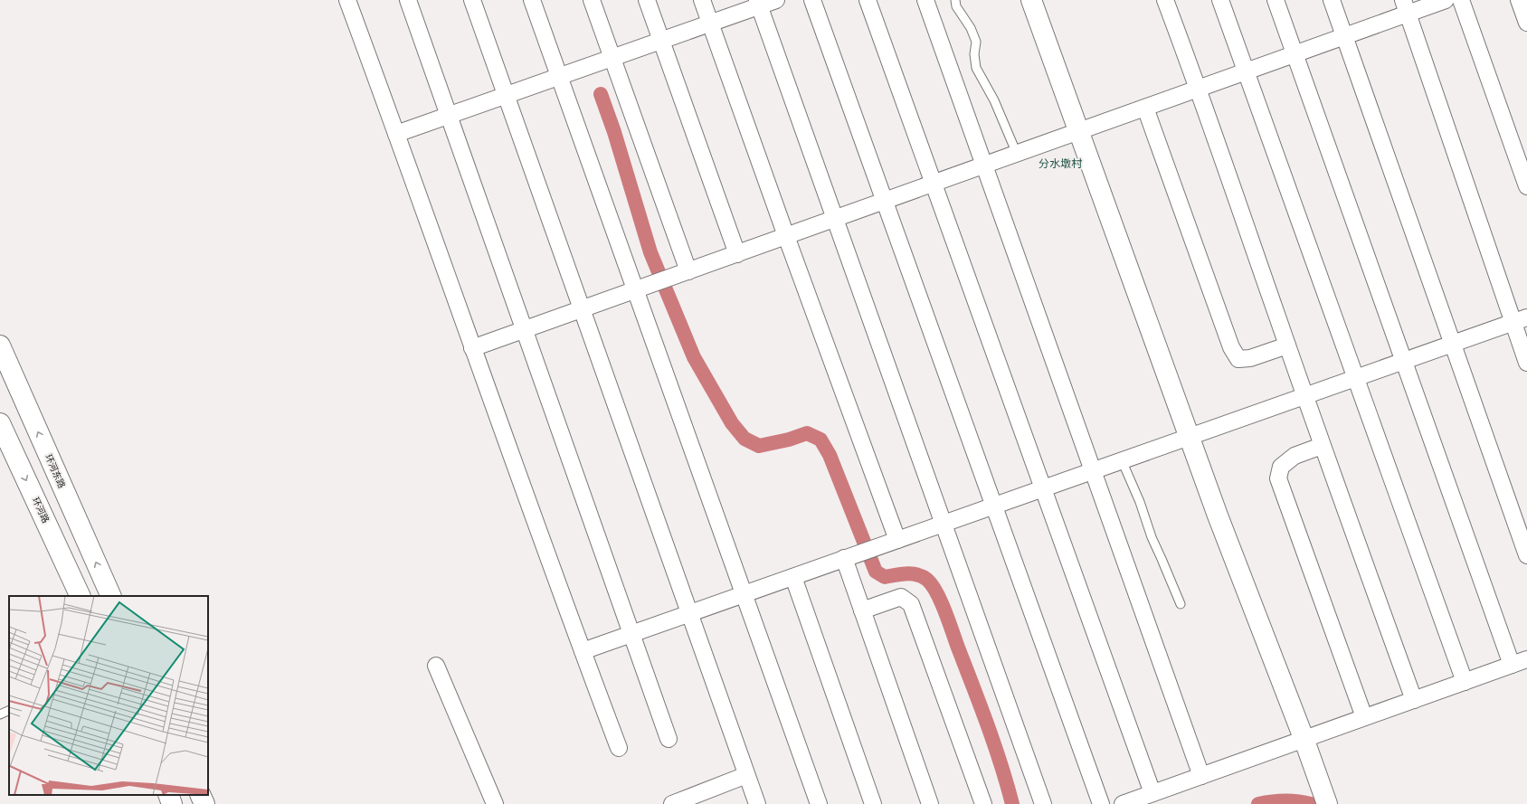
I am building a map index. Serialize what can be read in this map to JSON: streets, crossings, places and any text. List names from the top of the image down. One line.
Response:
{"streets":{"street":["环河东路","环河路"]},"one_way":["环河东路","环河路"],"districts":["分水墩村"]}
